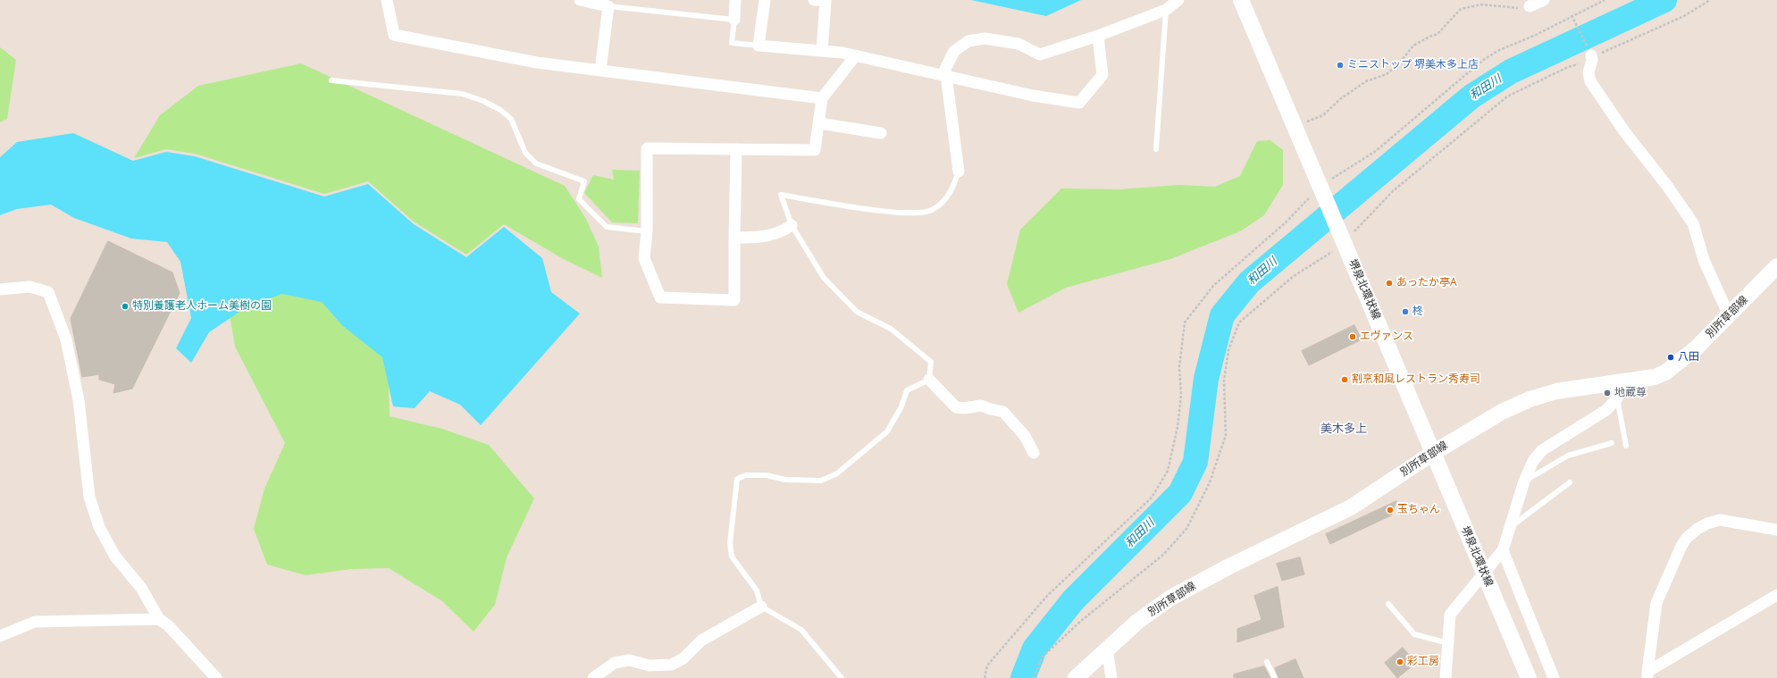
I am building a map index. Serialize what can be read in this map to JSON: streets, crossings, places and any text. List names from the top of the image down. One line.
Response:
{"streets":{"main road":["堺泉北環状線","別所草部線"]},"crossings":[["堺泉北環状線","別所草部線"]],"districts":["美木多上"],"water":["和田川"],"places":["ミニストップ 堺美木多上店","あったか亭A","特別養護老人ホーム美樹の園","柊","エヴァンス","八田","割烹和風レストラン秀寿司","地蔵尊","玉ちゃん","彩工房"]}
